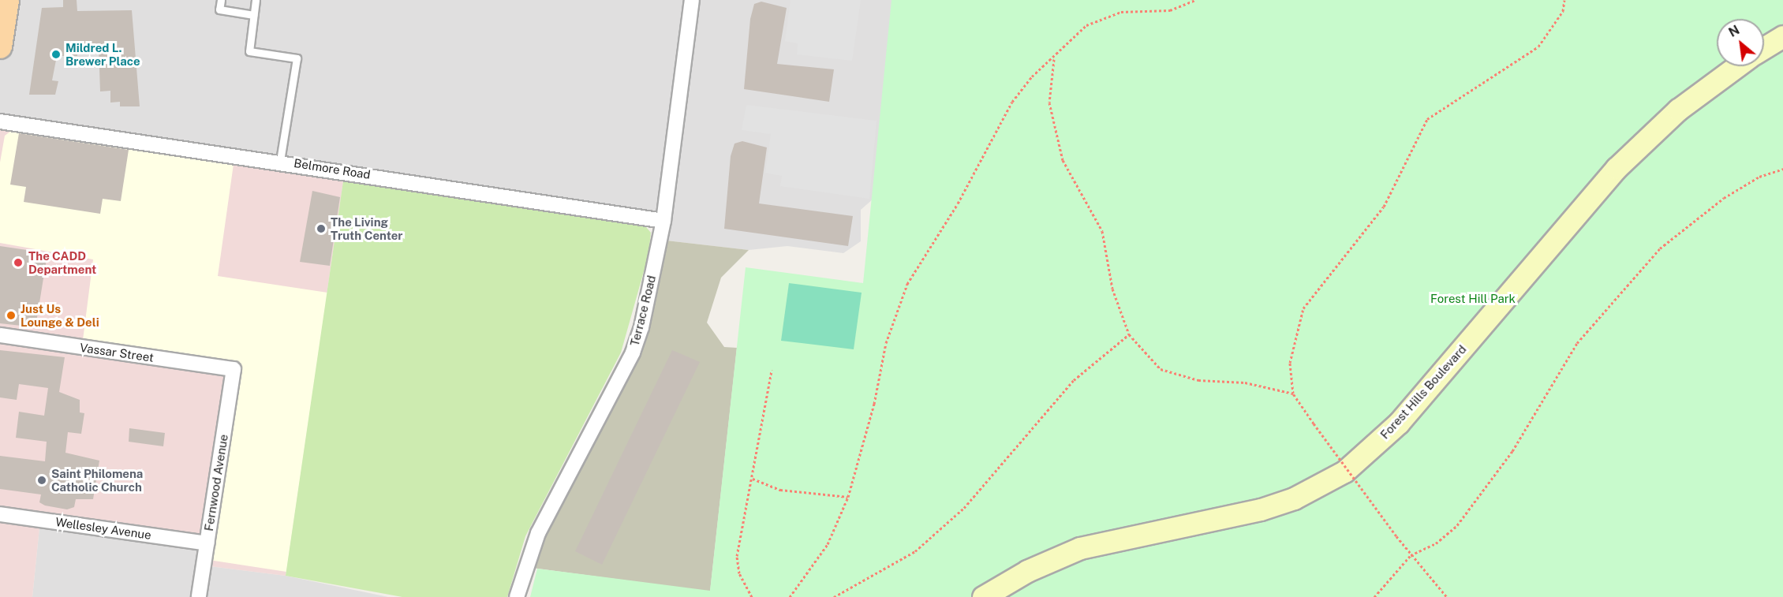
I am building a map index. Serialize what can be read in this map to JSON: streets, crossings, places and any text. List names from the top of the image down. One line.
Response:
{"streets":{"street":["Belmore Road","Terrace Road","Vassar Street","Forest Hills Boulevard","Fernwood Avenue","Wellesley Avenue"]},"crossings":[["Belmore Road","Terrace Road"],["Vassar Street","Fernwood Avenue"],["Fernwood Avenue","Wellesley Avenue"]],"parks":["Forest Hill Park"],"places":["Mildred L. Brewer Place","The Living Truth Center","The CADD Department","Just Us Lounge & Deli","Saint Philomena Catholic Church"],"north":"top left"}
